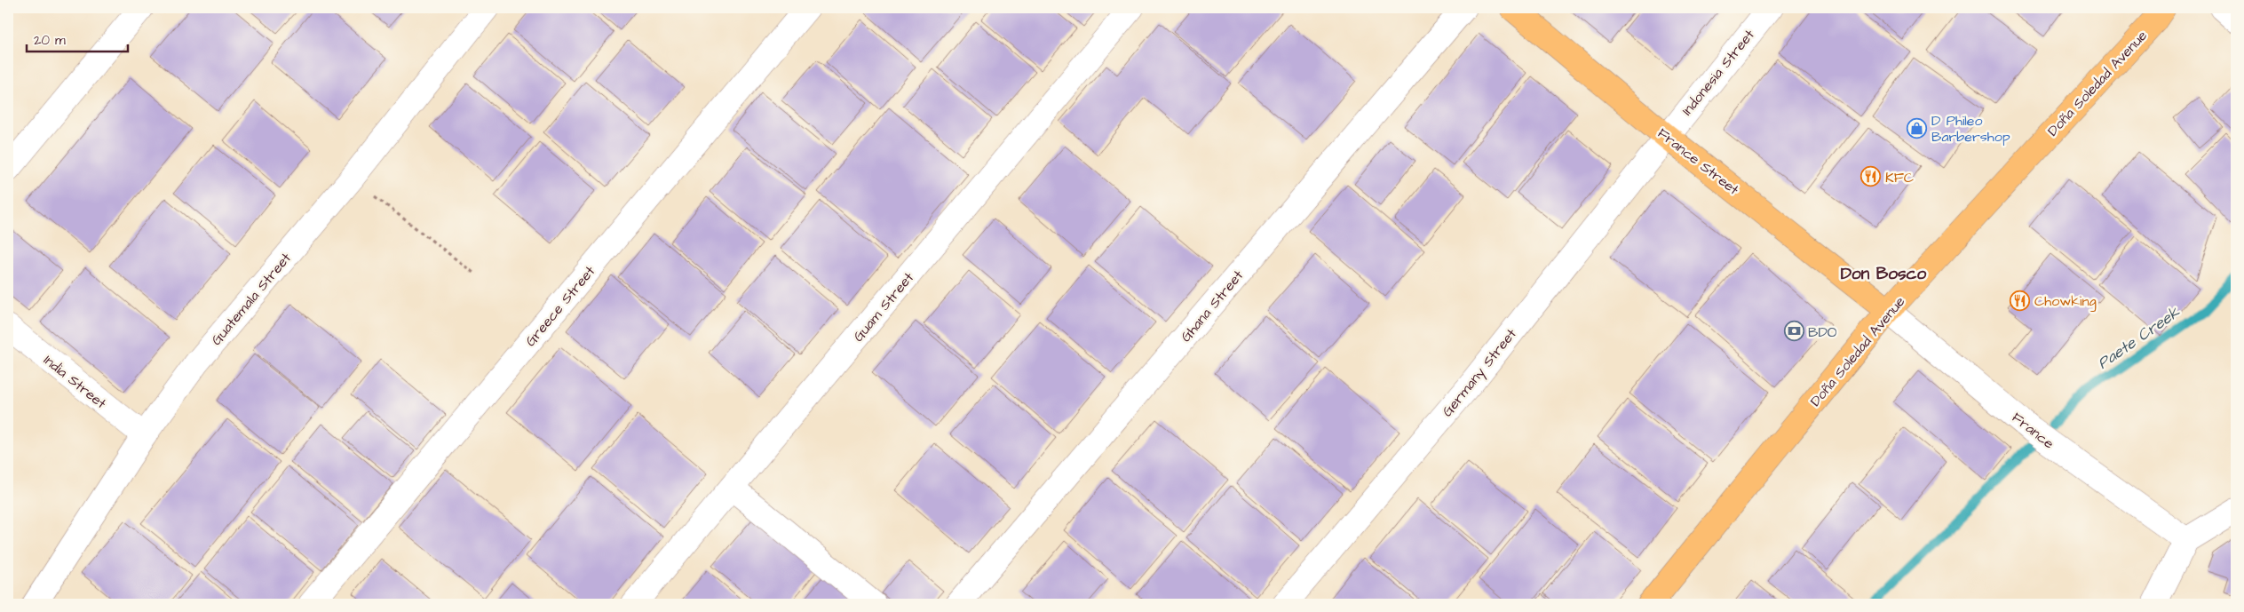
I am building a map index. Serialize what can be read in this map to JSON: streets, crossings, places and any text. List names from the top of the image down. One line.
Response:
{"streets":{"main road":["Doña Soledad Avenue","France Street"],"street":["Indonesia Street","Guatemala Street","Greece Street","Ghana Street","Guam Street","Germany Street","India Street","France"]},"crossings":[["Indonesia Street","France Street"],["Indonesia Street","Germany Street"],["Doña Soledad Avenue","France Street"],["Doña Soledad Avenue","France"],["France Street","Germany Street"],["France Street","France"],["Guatemala Street","India Street"]],"districts":["Don Bosco"],"water":["Paete Creek"],"places":{"shop":["D Phileo Barbershop"],"restaurant":["KFC","Chowking"],"bank":["BDO"]},"scale_bar":"20 m"}
